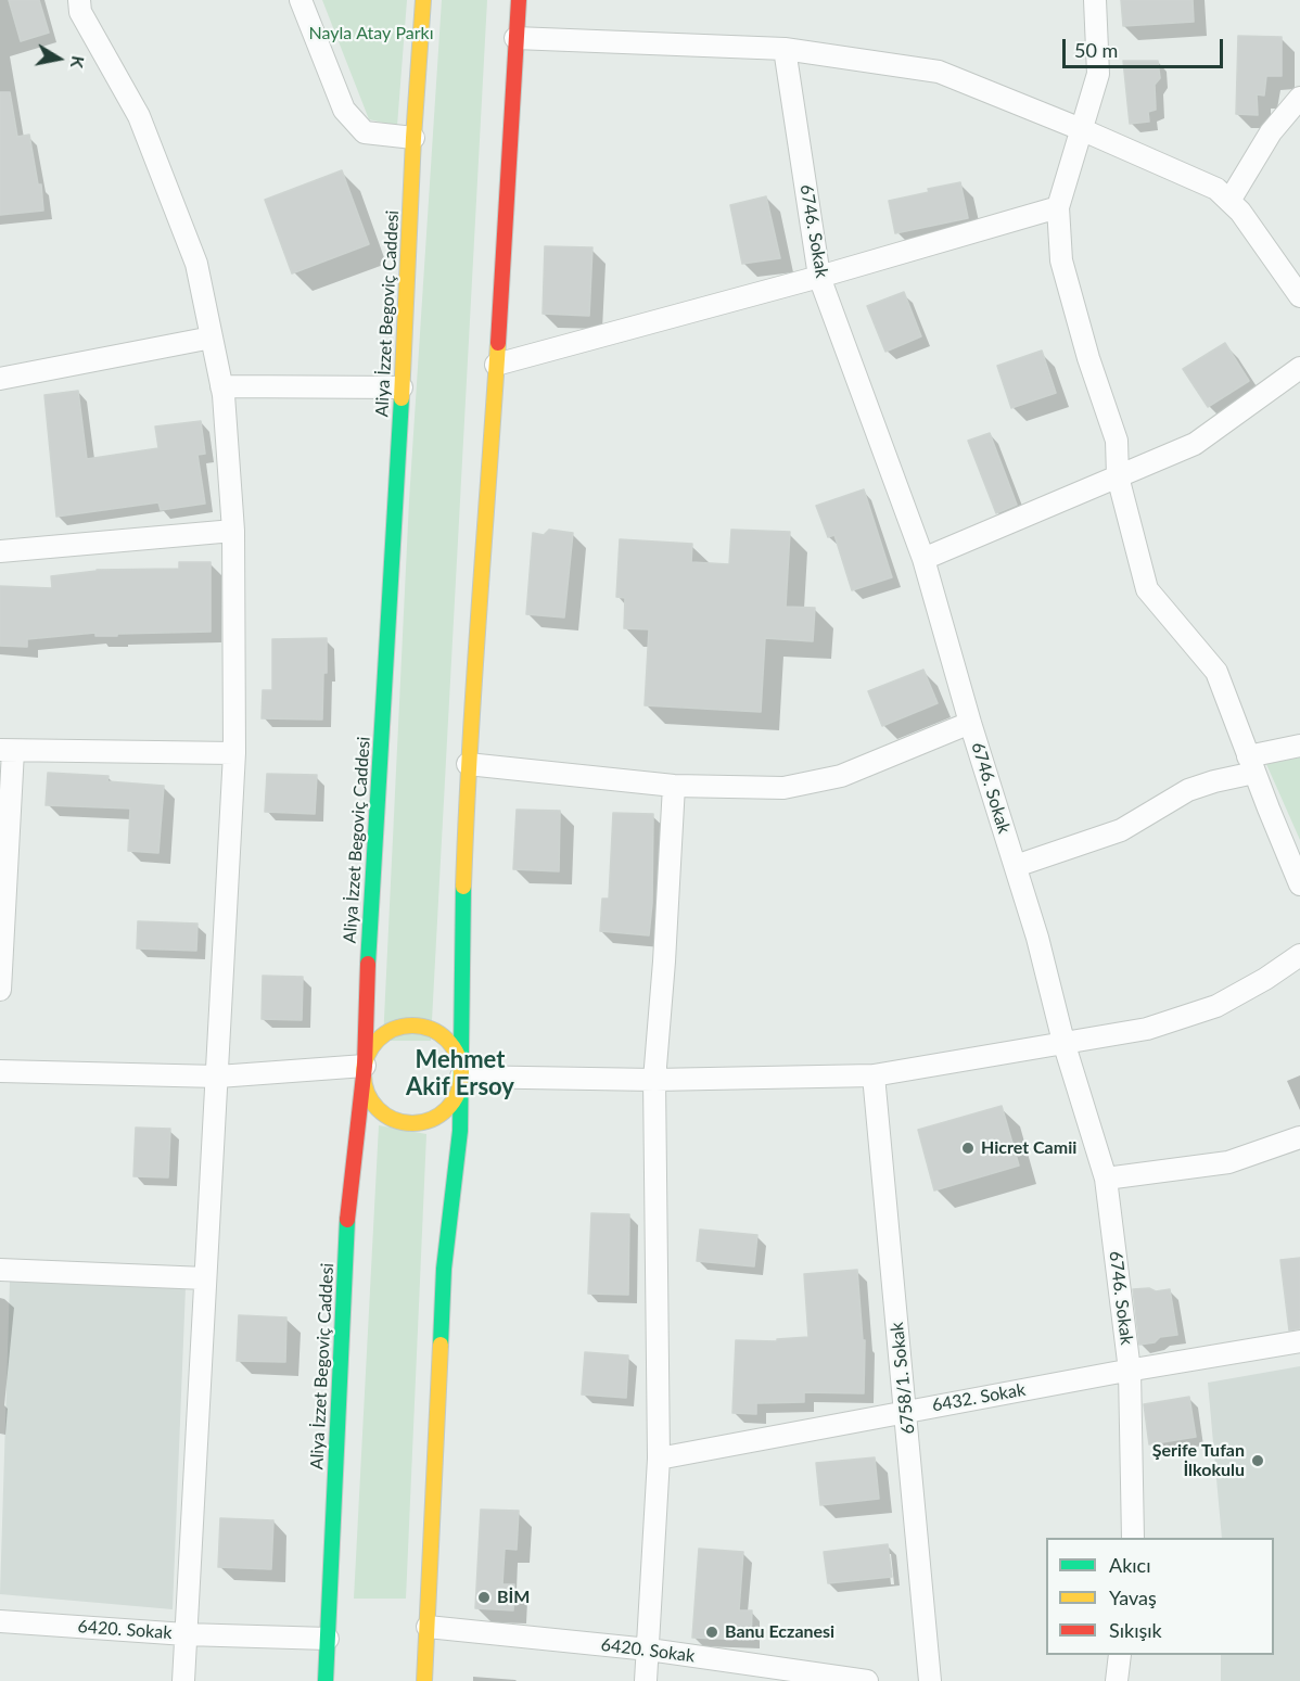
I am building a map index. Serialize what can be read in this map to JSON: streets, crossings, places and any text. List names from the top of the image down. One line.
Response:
{"streets":{"main road":["Aliya İzzet Begoviç Caddesi"],"street":["6746. Sokak","6758/1. Sokak","6432. Sokak","6420. Sokak"]},"crossings":[["6746. Sokak","6432. Sokak"],["Aliya İzzet Begoviç Caddesi","6420. Sokak"],["6758/1. Sokak","6432. Sokak"]],"districts":["Mehmet Akif Ersoy"],"parks":["Nayla Atay Parkı"],"places":["Hicret Camii","Şerife Tufan İlkokulu","BİM","Banu Eczanesi"],"legend":["Akıcı","Yavaş","Sıkışık"],"scale_bar":"50 m","north":"right"}
